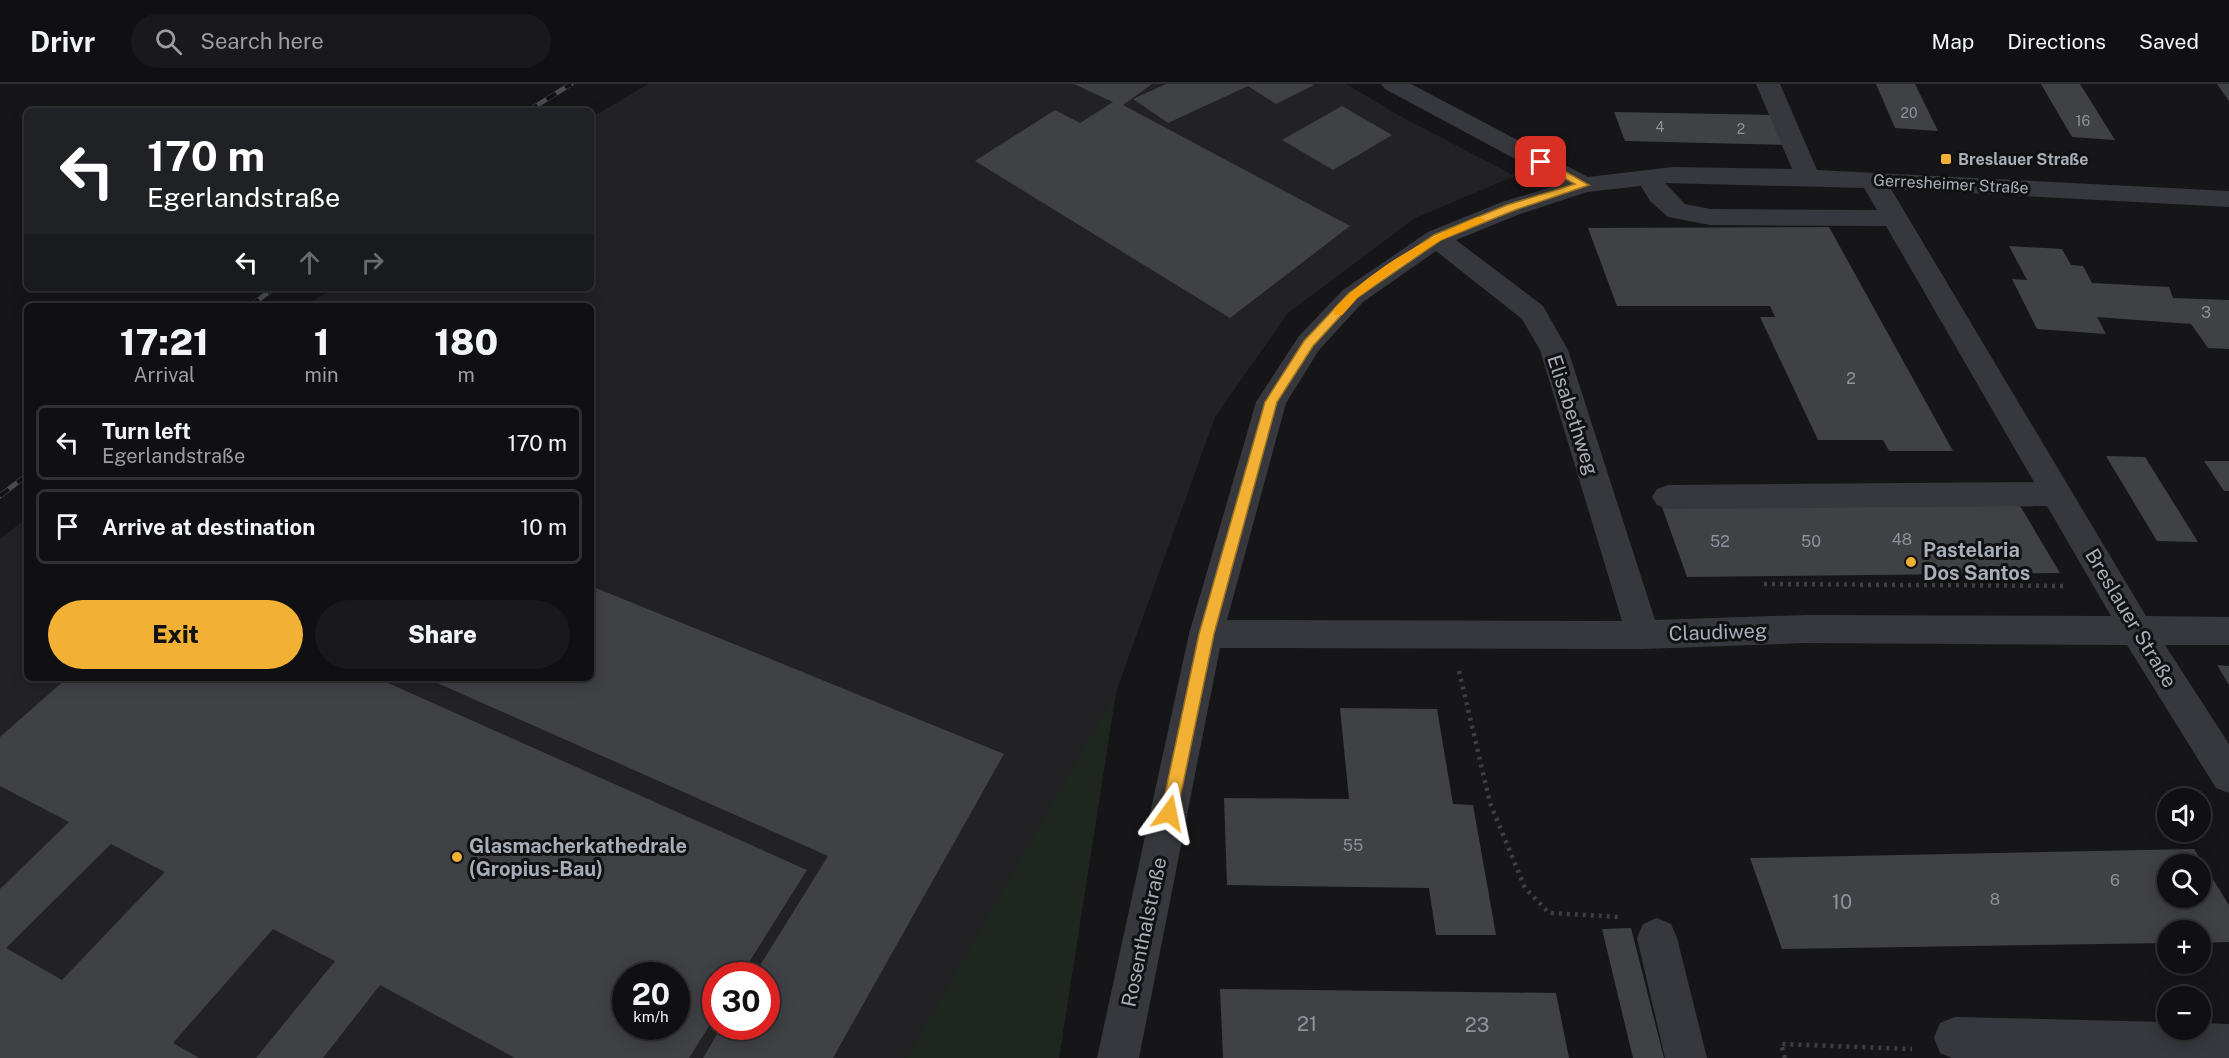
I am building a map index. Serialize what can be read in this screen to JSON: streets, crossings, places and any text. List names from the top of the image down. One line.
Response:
{"streets":{"street":["Gerresheimer Straße","Elisabethweg","Breslauer Straße","Claudiweg","Rosenthalstraße"]},"crossings":[["Gerresheimer Straße","Breslauer Straße"],["Gerresheimer Straße","Rosenthalstraße"],["Elisabethweg","Claudiweg"],["Elisabethweg","Rosenthalstraße"],["Breslauer Straße","Claudiweg"],["Claudiweg","Rosenthalstraße"]],"places":{"transit":["Breslauer Straße"],"other":["Pastelaria Dos Santos","Glasmacherkathedrale (Gropius-Bau)"]},"house_numbers":["20","16","4","2","3","2","48","52","50","55","6","8","10","21","23"],"page":{"header":"Drivr","search":"Search here","nav":["Map","Directions","Saved"],"turn":["170 m","Egerlandstraße"],"eta":["17:21","Arrival","1","min","180","m"],"list":[{"name":"Turn left","note":"Egerlandstraße","value":"170 m"},{"name":"Arrive at destination","value":"10 m"}],"buttons":["Exit","Share"],"map_buttons":["+","−"],"speed":"20 km/h","limit":"30"}}
